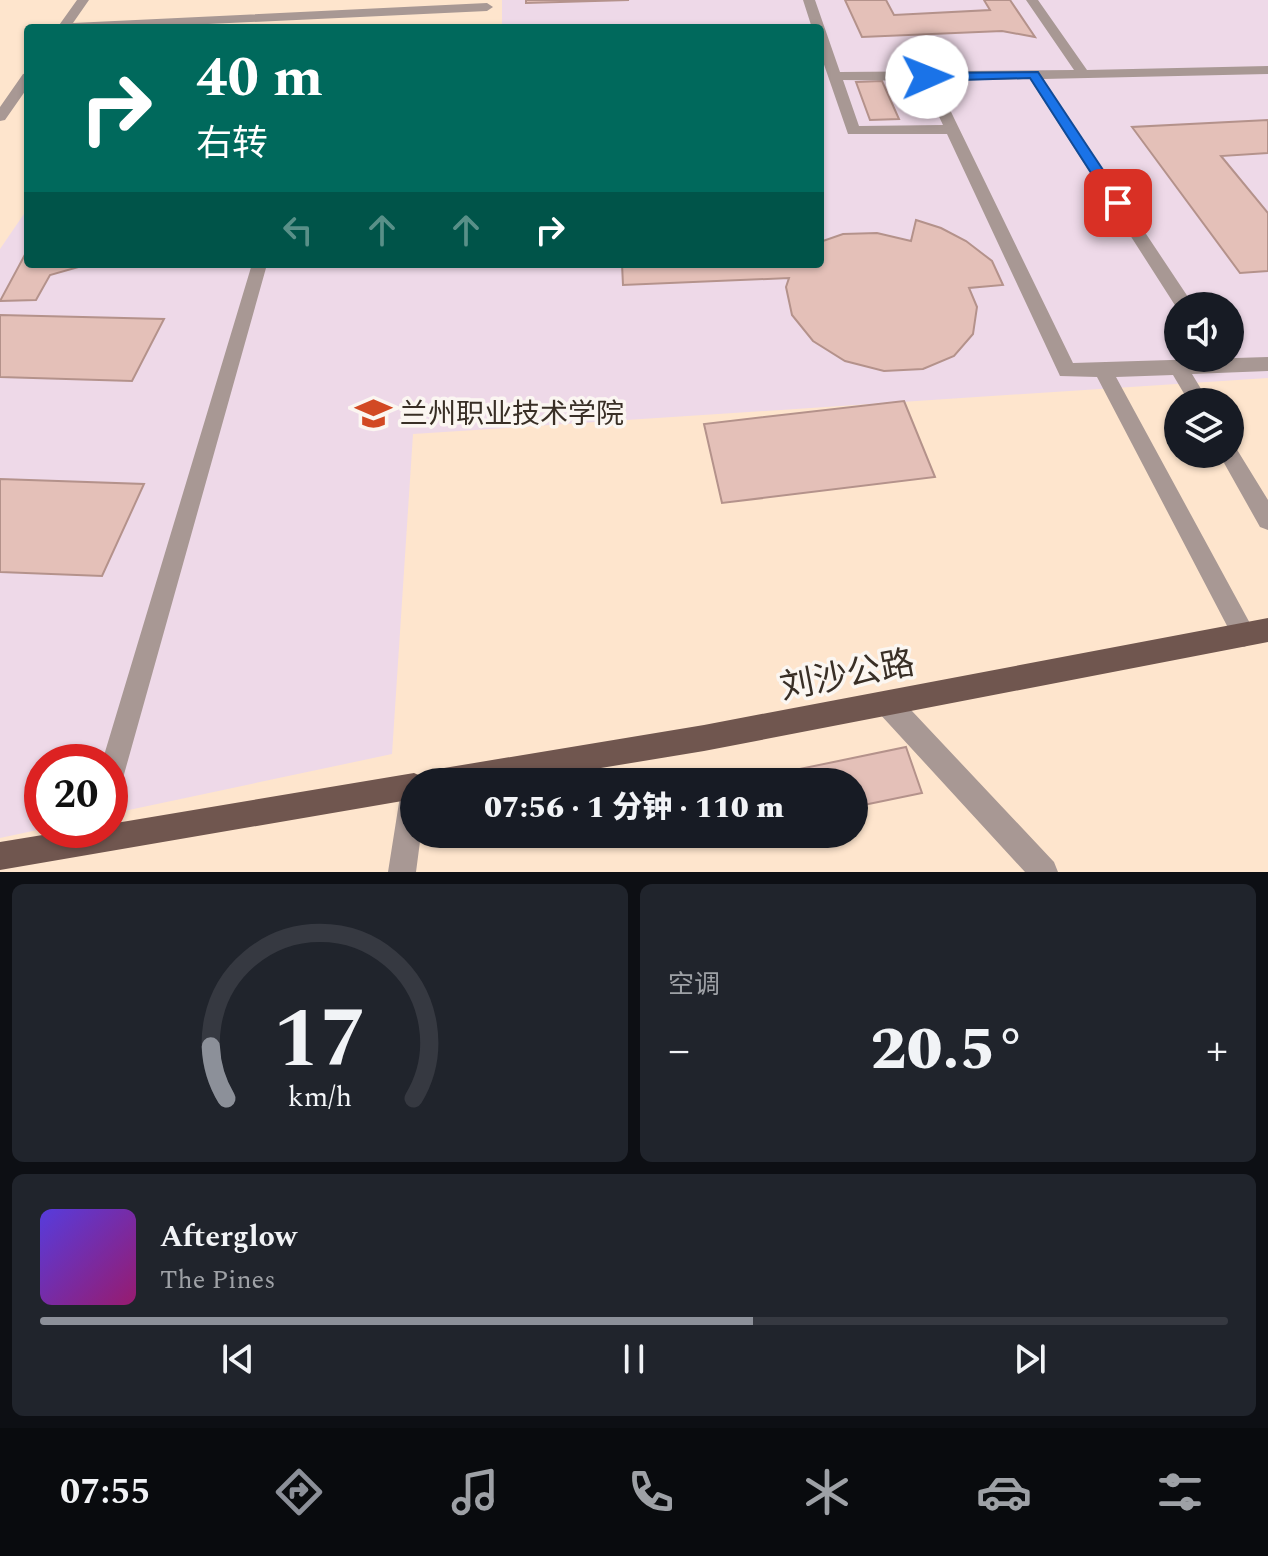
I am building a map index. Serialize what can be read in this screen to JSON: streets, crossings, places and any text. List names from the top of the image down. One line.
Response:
{"streets":{"main road":["刘沙公路"]},"places":{"school or university":["兰州职业技术学院"]},"page":{"turn":["40 m","右转"],"limit":"20","trip":"07:56 · 1 分钟 · 110 m","tile":"空调","heat":["−","20.5°","+"],"song":["Afterglow","The Pines"],"tabs":"07:55","gauge":["17","km/h"]}}
